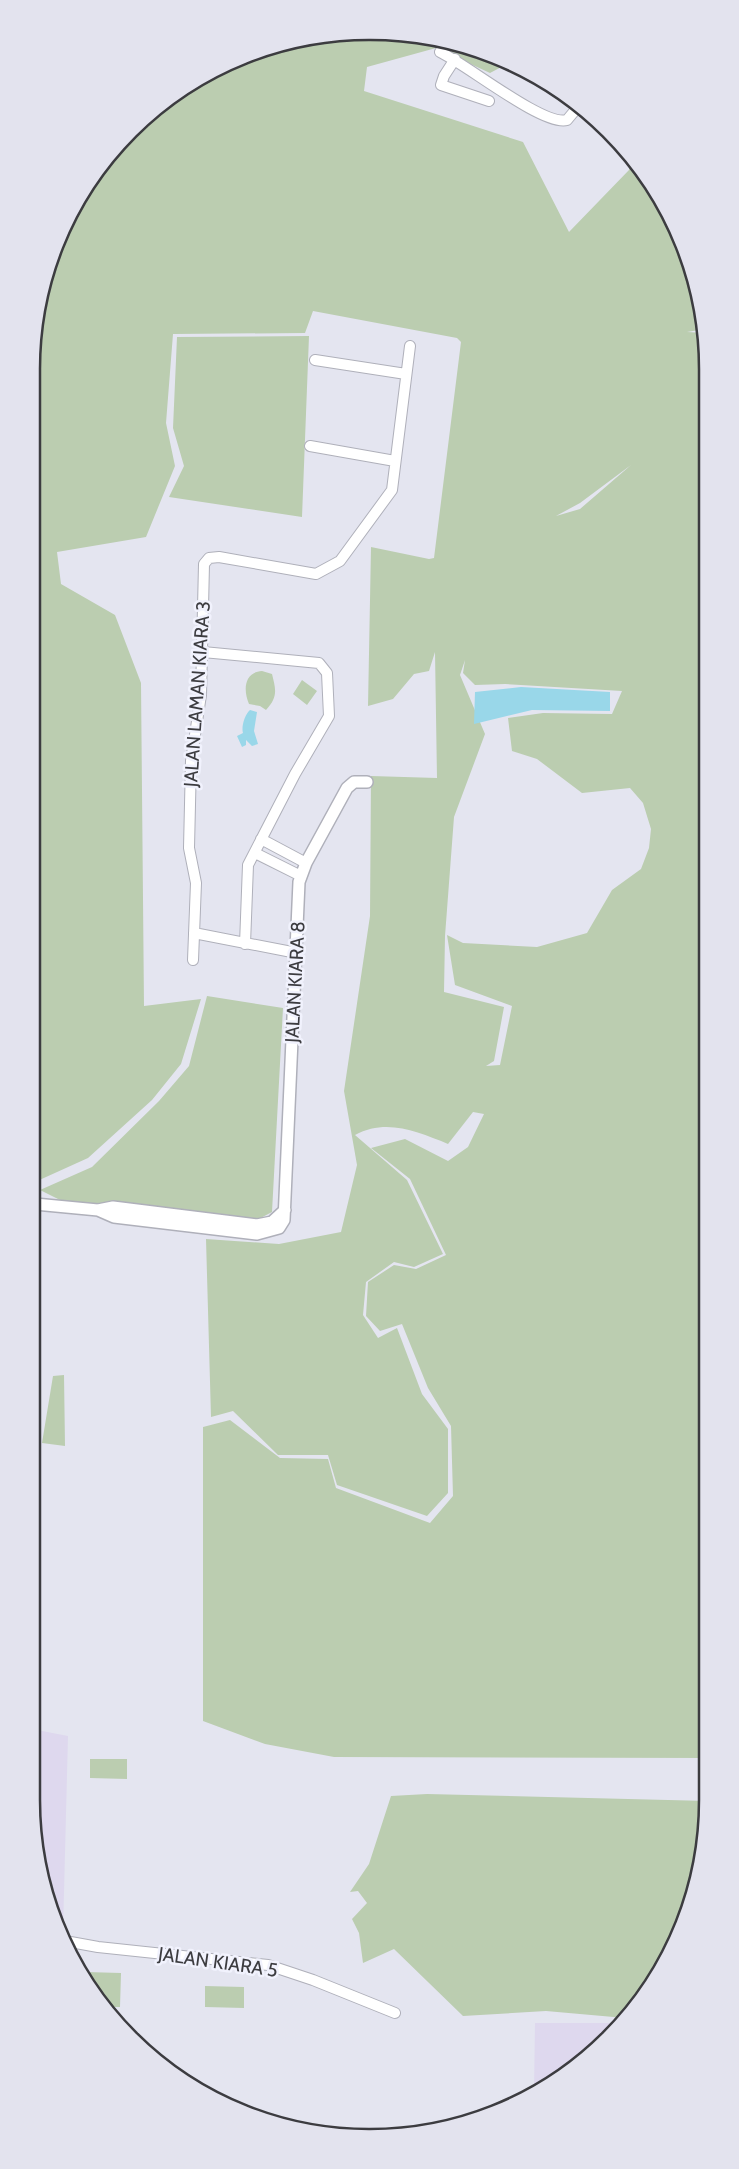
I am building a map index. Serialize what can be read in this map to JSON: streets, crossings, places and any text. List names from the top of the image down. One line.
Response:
{"streets":{"street":["JALAN LAMAN KIARA 3","JALAN KIARA 8","JALAN KIARA 5"]}}
